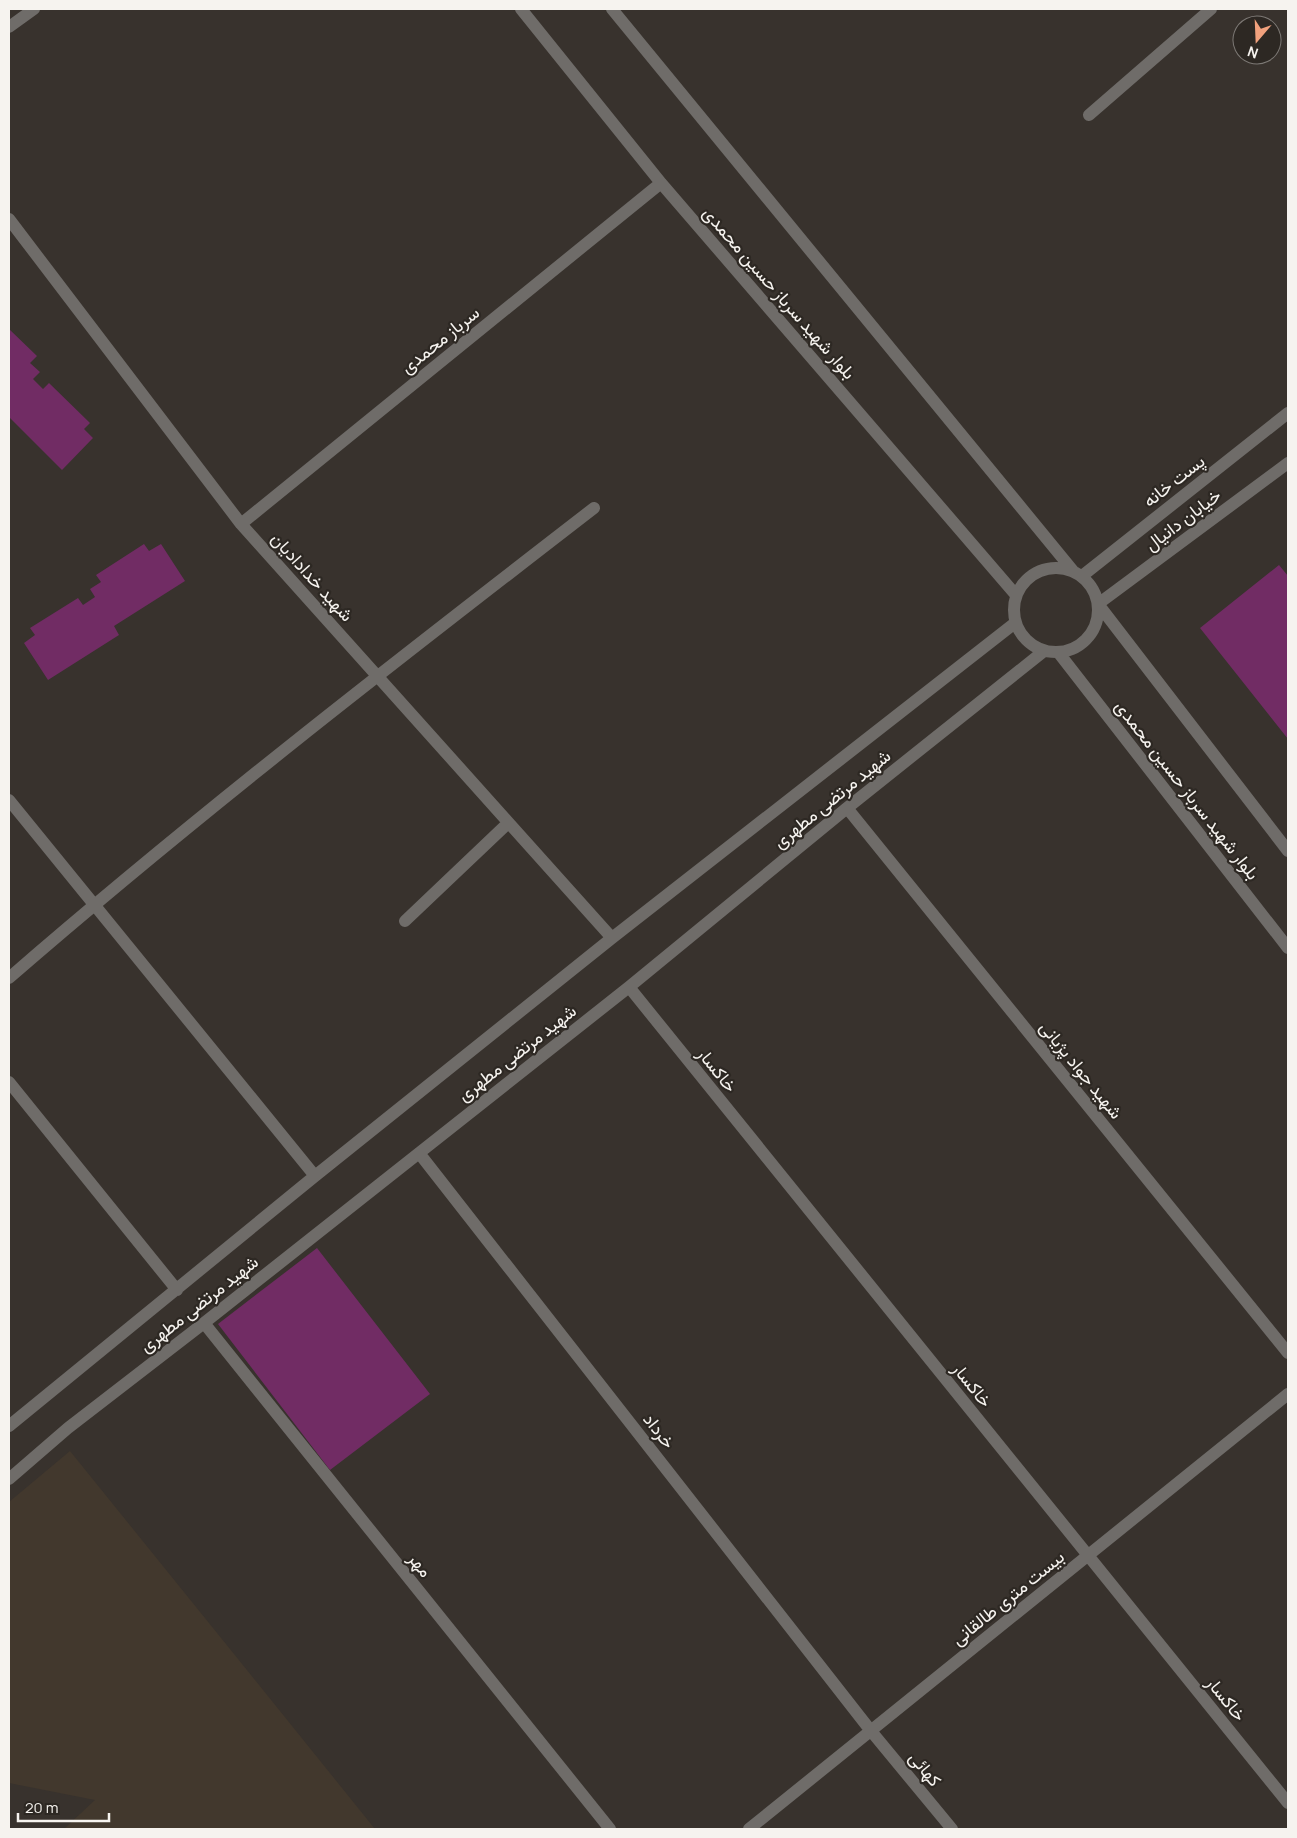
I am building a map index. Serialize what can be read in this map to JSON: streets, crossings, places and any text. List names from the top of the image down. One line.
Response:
{"streets":{"street":["بلوار شهید سرباز حسین محمدی","سرباز محمدی","پست خانه","خیابان دانیال","شهید خدادادیان","شهید مرتضی مطهری","خاکسار","شهید جواد پژیانی","خرداد","مهر","بیست متری طالقانی","کهائی"]},"crossings":[["بلوار شهید سرباز حسین محمدی","سرباز محمدی"],["بلوار شهید سرباز حسین محمدی","پست خانه"],["بلوار شهید سرباز حسین محمدی","خیابان دانیال"],["بلوار شهید سرباز حسین محمدی","شهید مرتضی مطهری"],["سرباز محمدی","شهید خدادادیان"],["پست خانه","خیابان دانیال"],["پست خانه","شهید مرتضی مطهری"],["خیابان دانیال","شهید مرتضی مطهری"],["شهید خدادادیان","شهید مرتضی مطهری"],["شهید مرتضی مطهری","خاکسار"],["شهید مرتضی مطهری","شهید جواد پژیانی"],["شهید مرتضی مطهری","خرداد"],["شهید مرتضی مطهری","مهر"],["خاکسار","بیست متری طالقانی"],["خرداد","بیست متری طالقانی"],["خرداد","کهائی"],["بیست متری طالقانی","کهائی"]],"scale_bar":"20 m","north":"bottom"}
